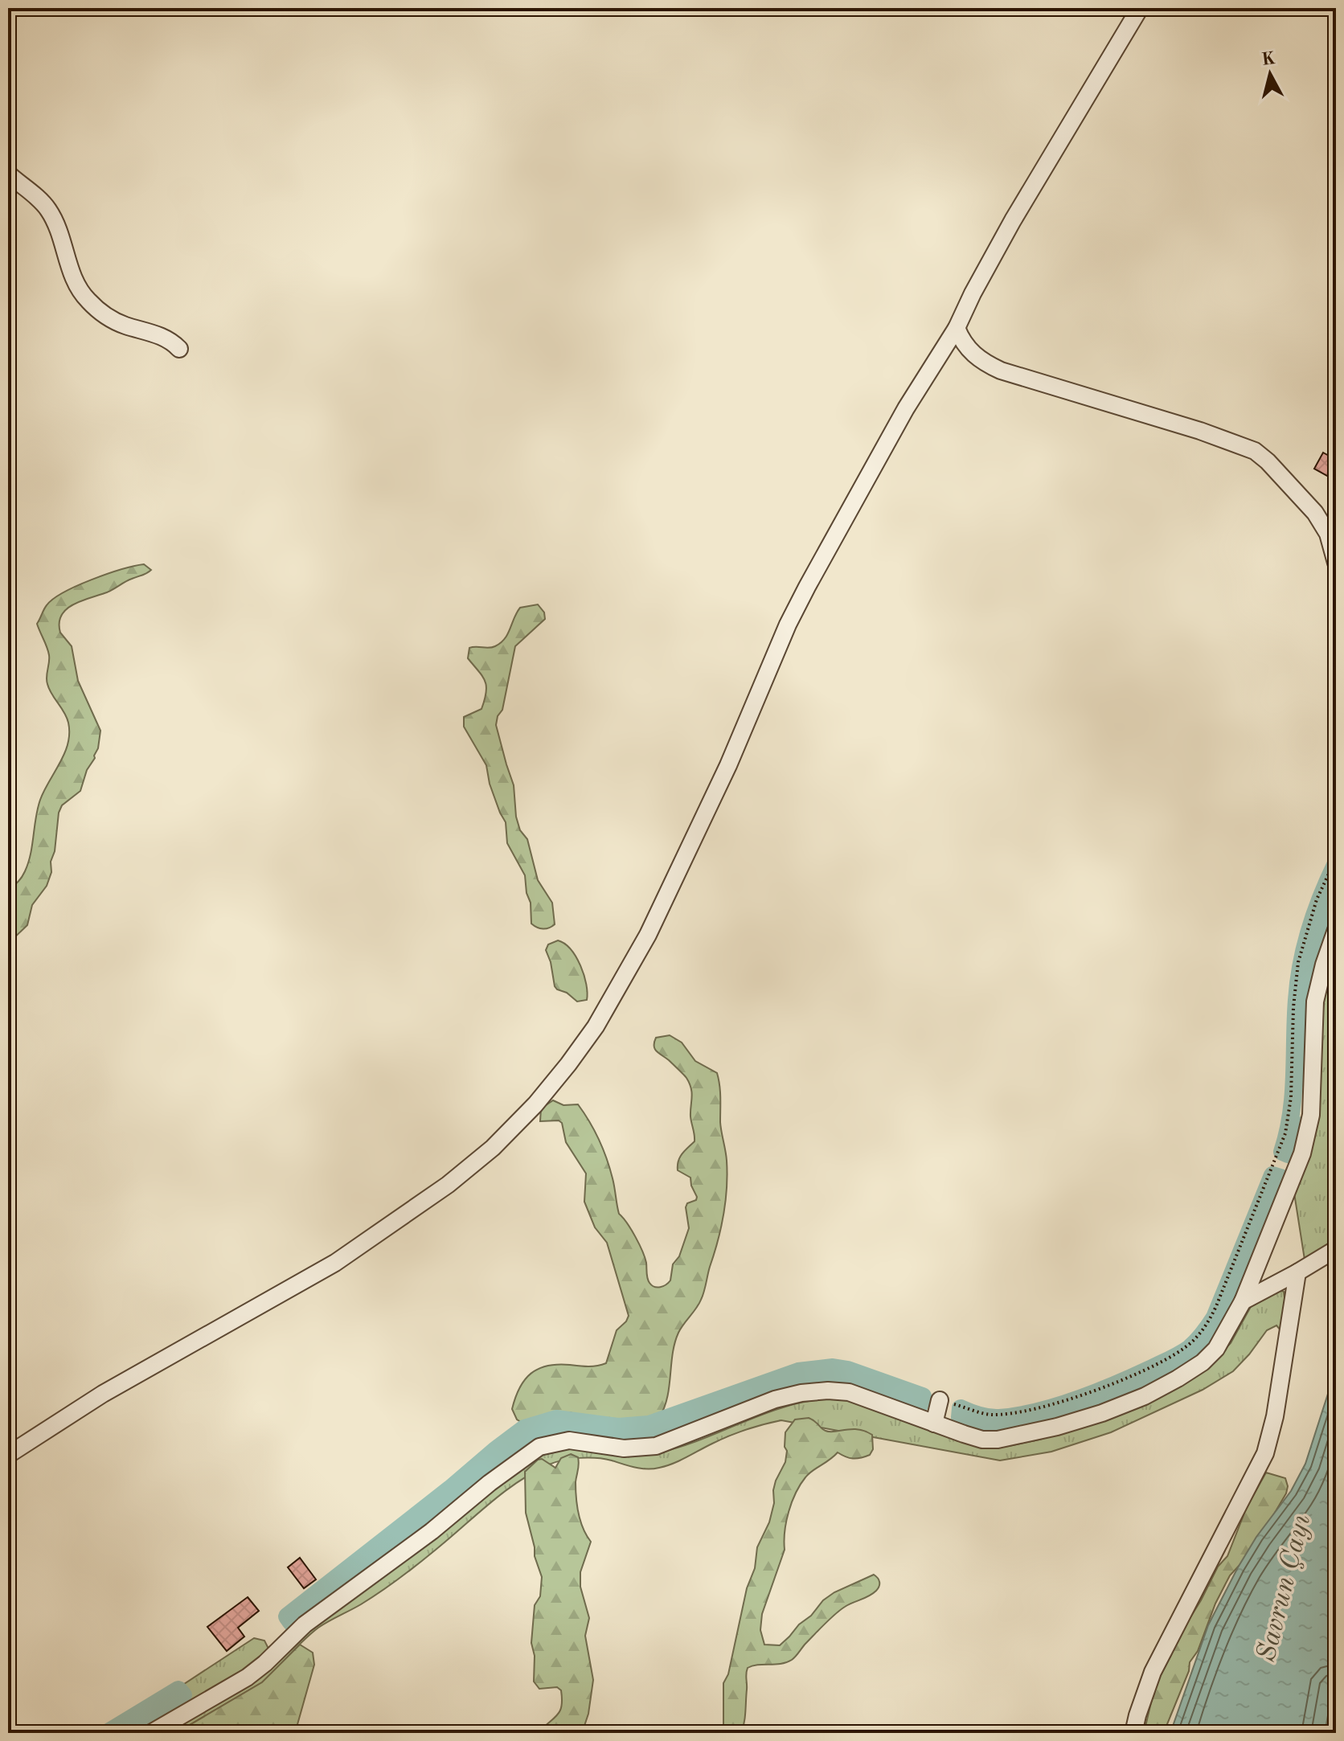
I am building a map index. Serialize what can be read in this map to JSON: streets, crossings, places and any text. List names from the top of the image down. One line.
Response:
{"water":["Savrun Çayı"],"north":"top"}
